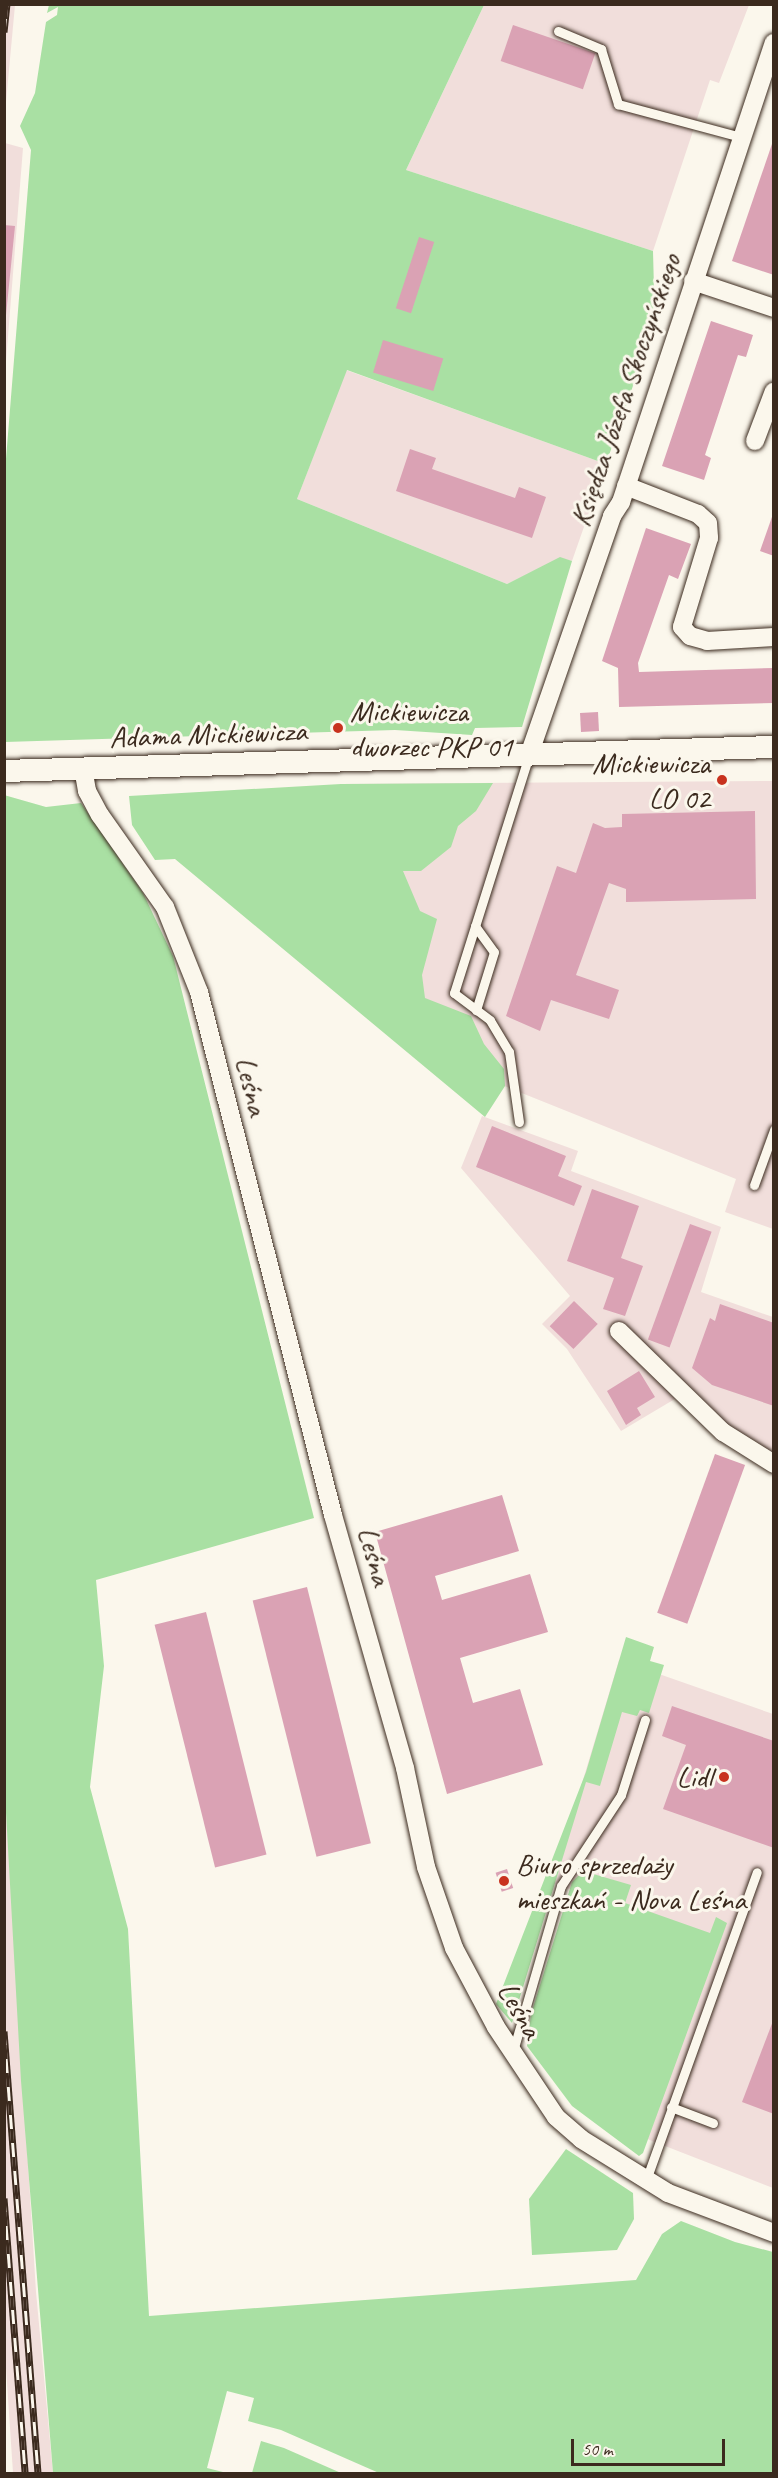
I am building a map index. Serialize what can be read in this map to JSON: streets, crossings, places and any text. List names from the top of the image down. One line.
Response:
{"streets":{"street":["Księdza Józefa Skoczyńskiego","Adama Mickiewicza","Leśna"]},"crossings":[["Księdza Józefa Skoczyńskiego","Adama Mickiewicza"],["Adama Mickiewicza","Leśna"]],"places":["Mickiewicza dworzec PKP 01","Mickiewicza LO 02","Lidl","Biuro sprzedaży mieszkań - Nova Leśna"],"scale_bar":"50 m"}
